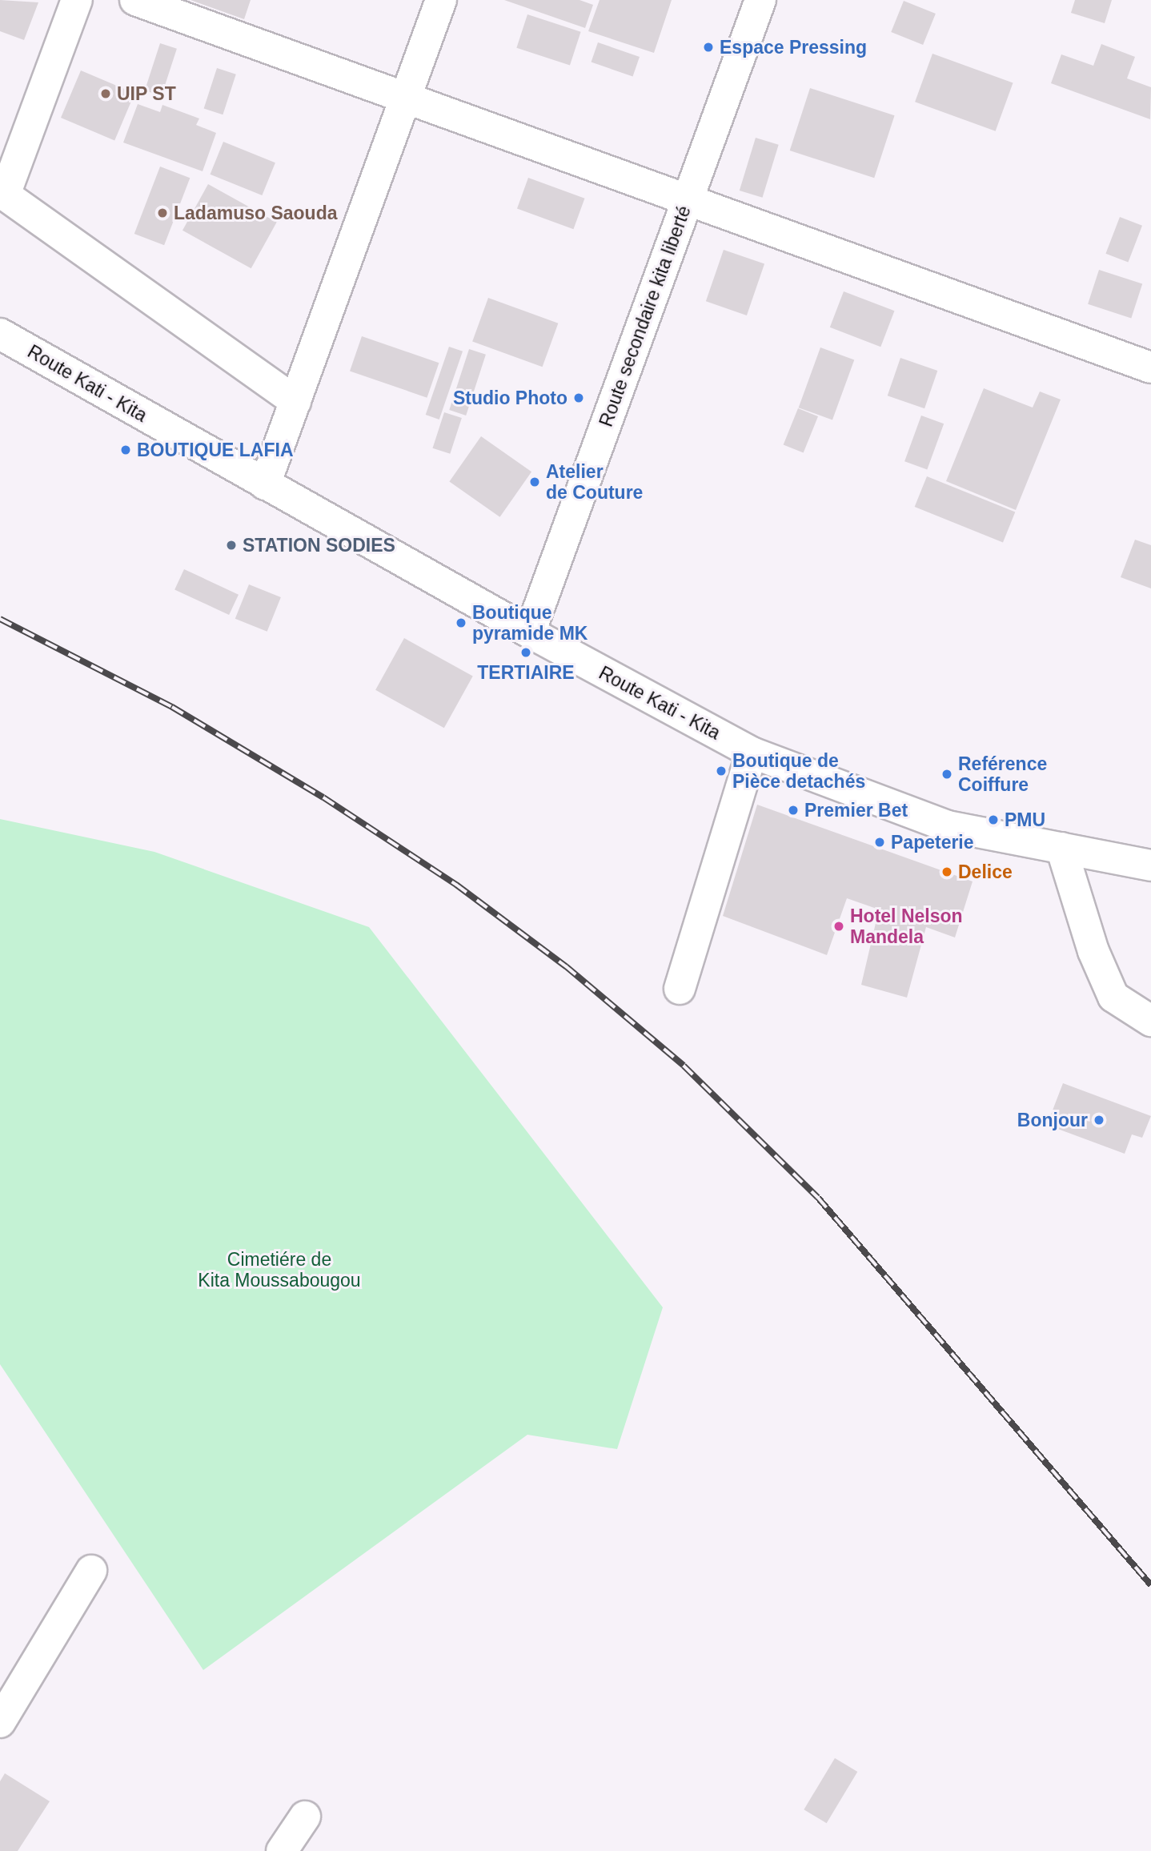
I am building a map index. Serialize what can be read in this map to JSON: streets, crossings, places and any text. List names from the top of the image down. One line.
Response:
{"streets":{"street":["Route secondaire kita liberté","Route Kati - Kita"]},"crossings":[["Route secondaire kita liberté","Route Kati - Kita"]],"parks":["Cimetiére de Kita Moussabougou"],"places":["Espace Pressing","UIP ST","Ladamuso Saouda","Studio Photo","BOUTIQUE LAFIA","Atelier de Couture","STATION SODIES","Boutique pyramide MK","TERTIAIRE","Boutique de Pièce detachés","Reférence Coiffure","Premier Bet","PMU","Papeterie","Delice","Hotel Nelson Mandela","Bonjour"]}
